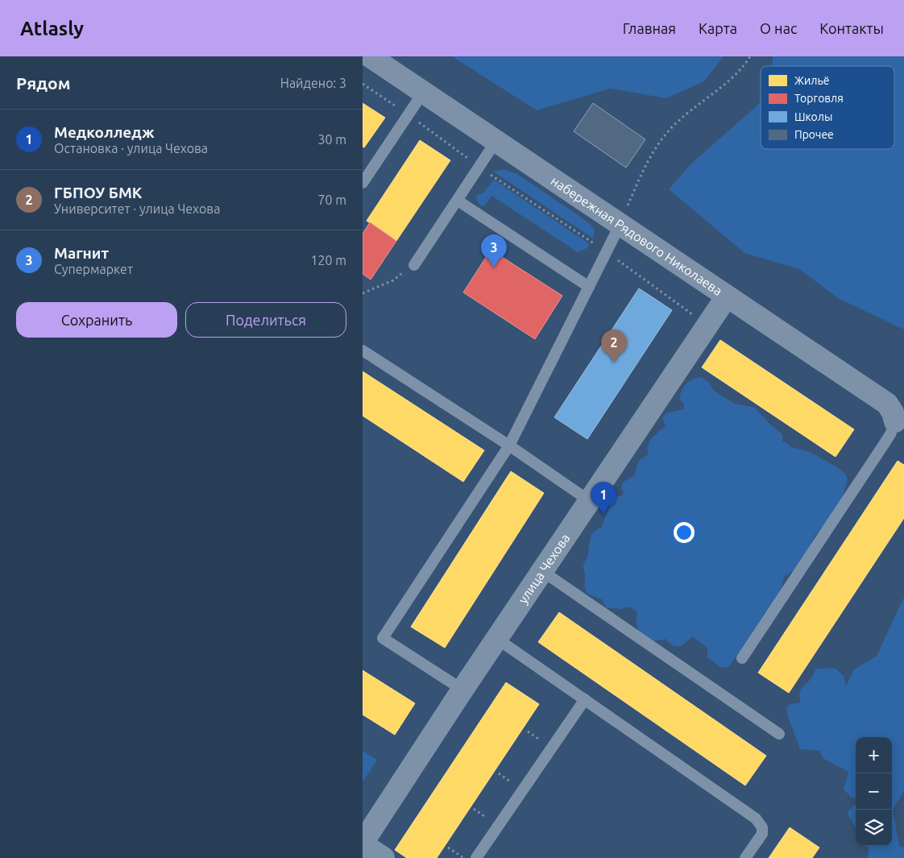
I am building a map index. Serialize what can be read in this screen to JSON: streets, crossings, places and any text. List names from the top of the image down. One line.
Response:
{"streets":{"street":["набережная Рядового Николаева","улица Чехова"]},"crossings":[["набережная Рядового Николаева","улица Чехова"]],"legend":["Жильё","Торговля","Школы","Прочее"],"page":{"header":"Atlasly","nav":["Главная","Карта","О нас","Контакты"],"heading":["Рядом","Найдено: 3"],"list":[{"mark":"1","name":"Медколледж","note":"Остановка · улица Чехова","value":"30 m"},{"mark":"2","name":"ГБПОУ БМК","note":"Университет · улица Чехова","value":"70 m"},{"mark":"3","name":"Магнит","note":"Супермаркет","value":"120 m"}],"pins":["3","2","1"],"buttons":["Сохранить","Поделиться"],"map_buttons":["+","−"]}}
